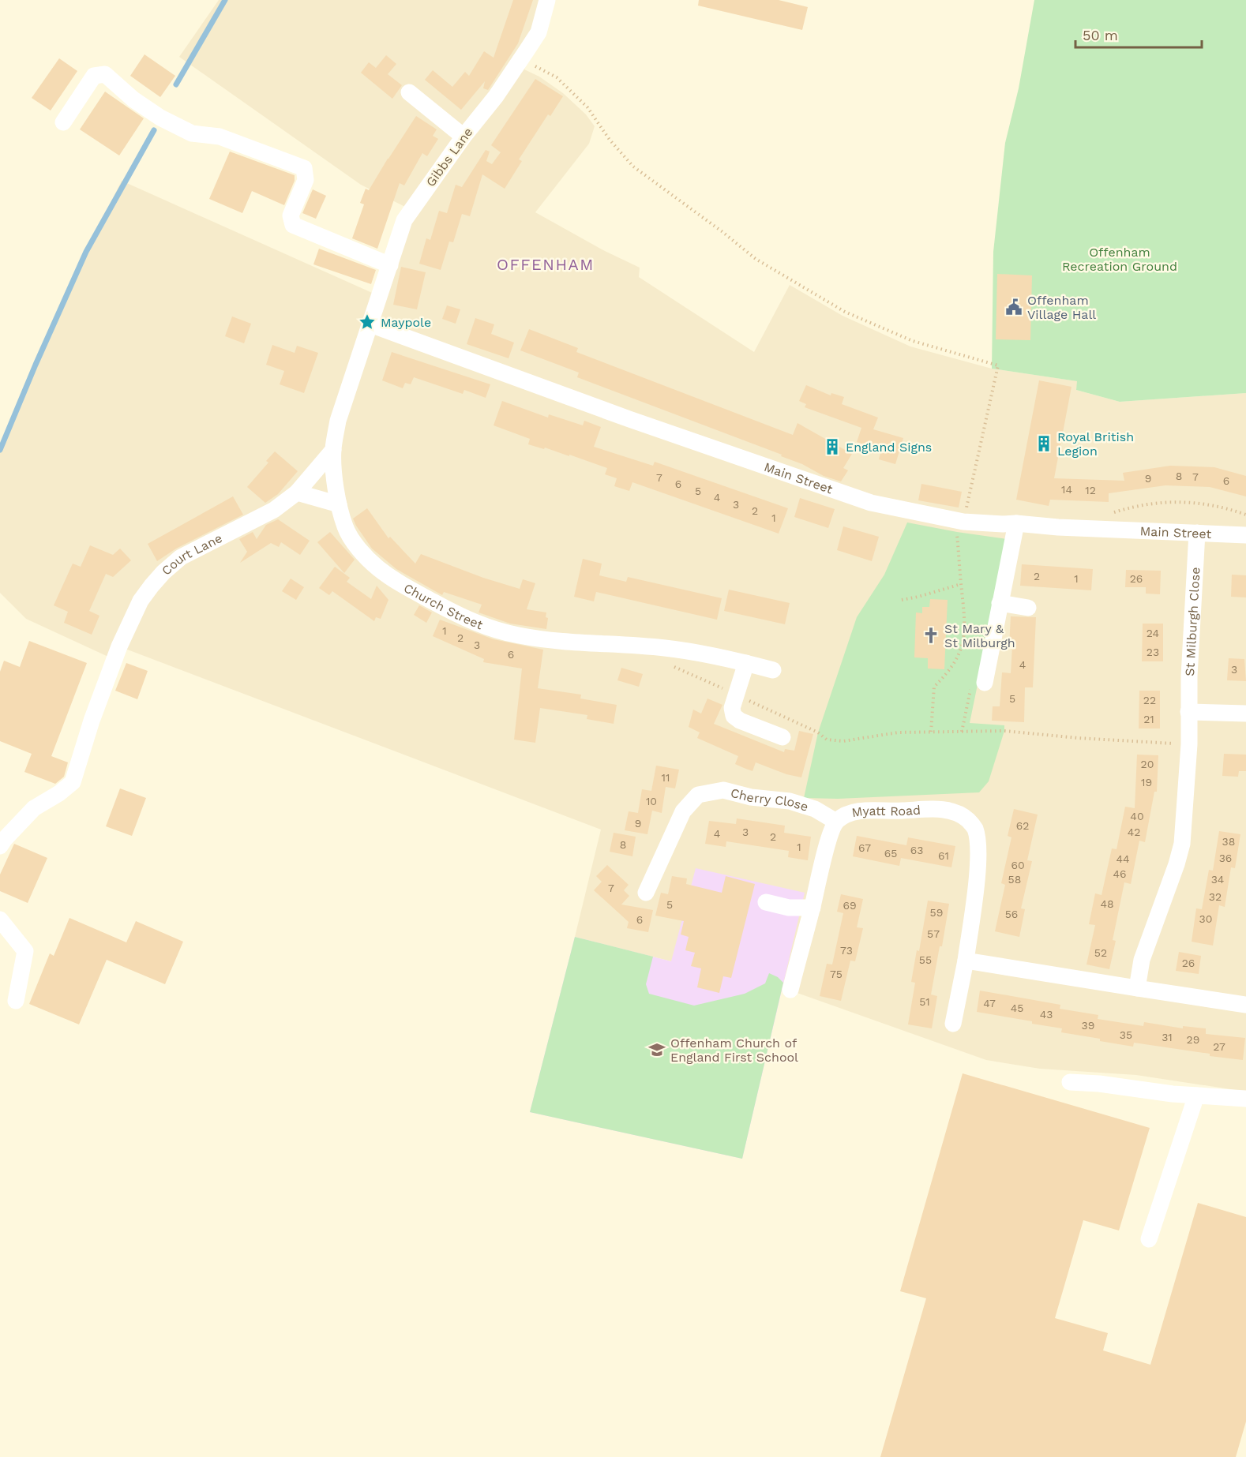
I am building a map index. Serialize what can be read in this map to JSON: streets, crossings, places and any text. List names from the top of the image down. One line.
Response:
{"streets":{"street":["Gibbs Lane","Main Street","Court Lane","Church Street","St Milburgh Close","Cherry Close","Myatt Road"]},"crossings":[["Gibbs Lane","Main Street"],["Gibbs Lane","Church Street"],["Main Street","Church Street"],["Main Street","St Milburgh Close"],["Court Lane","Church Street"],["Cherry Close","Myatt Road"]],"districts":["OFFENHAM"],"parks":["Offenham Recreation Ground"],"places":{"public building":["Offenham Village Hall"],"place":["Maypole"],"building":["Royal British Legion","England Signs"],"church":["St Mary & St Milburgh"],"school or university":["Offenham Church of England First School"]},"house_numbers":["8","7","7","9","6","6","14","12","5","4","3","2","1","2","1","26","1","24","2","3","23","6","4","3","5","22","21","20","11","19","10","40","9","62","3","42","4","2","38","8","1","67","63","65","61","36","44","60","46","58","34","7","32","48","5","69","59","56","30","6","57","73","52","55","26","75","51","47","45","43","39","35","31","29","27"],"scale_bar":"50 m"}
